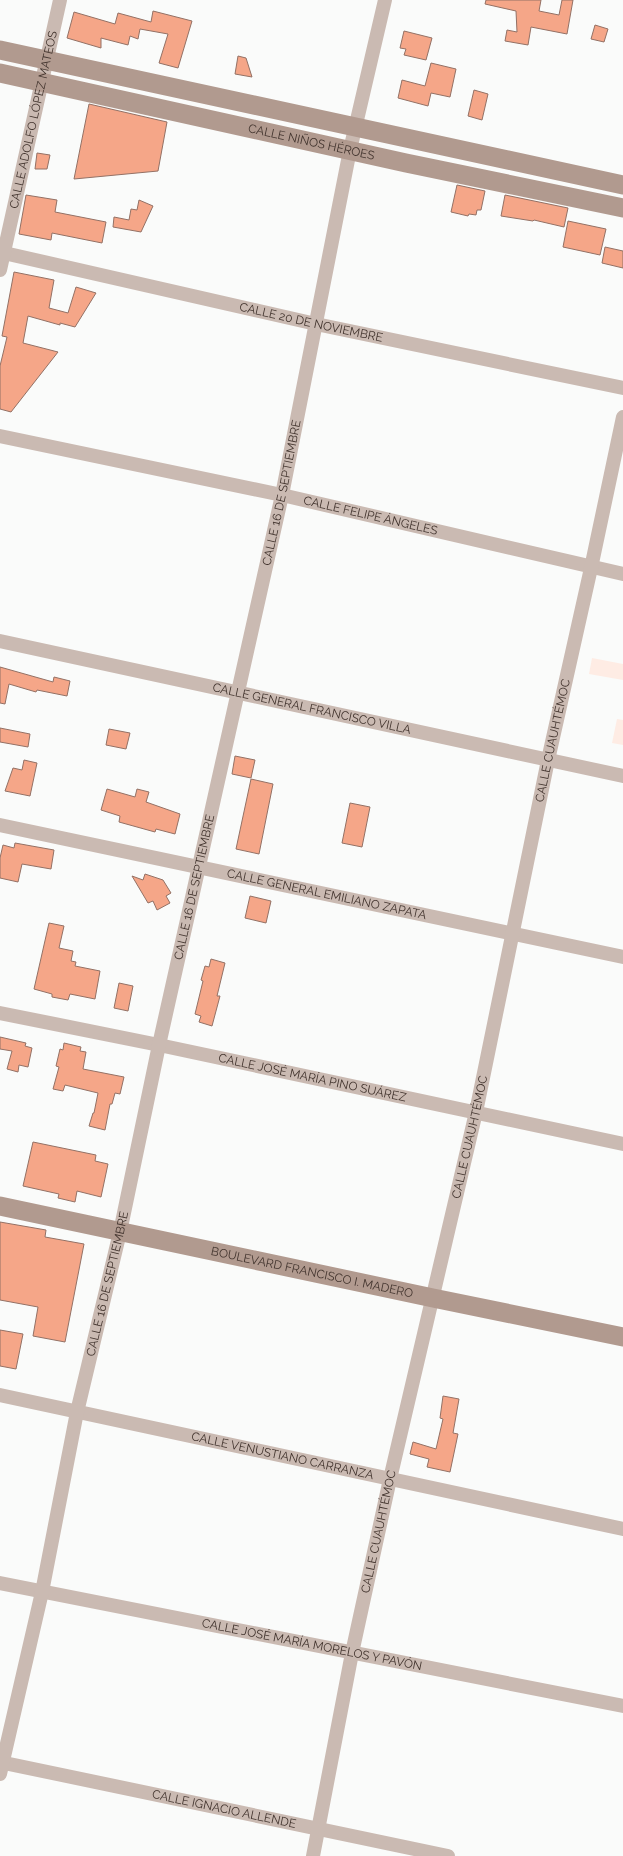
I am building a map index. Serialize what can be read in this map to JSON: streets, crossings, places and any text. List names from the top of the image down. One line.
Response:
{"streets":{"street":["CALLE ADOLFO LÓPEZ MATEOS","CALLE NIÑOS HÉROES","CALLE 20 DE NOVIEMBRE","CALLE 16 DE SEPTIEMBRE","CALLE FELIPE ÁNGELES","CALLE GENERAL FRANCISCO VILLA","CALLE CUAUHTÉMOC","CALLE GENERAL EMILIANO ZAPATA","CALLE JOSÉ MARÍA PINO SUÁREZ","BOULEVARD FRANCISCO I. MADERO","CALLE VENUSTIANO CARRANZA","CALLE JOSÉ MARÍA MORELOS Y PAVÓN","CALLE IGNACIO ALLENDE"]},"crossings":[["CALLE ADOLFO LÓPEZ MATEOS","CALLE NIÑOS HÉROES"],["CALLE ADOLFO LÓPEZ MATEOS","CALLE 20 DE NOVIEMBRE"],["CALLE NIÑOS HÉROES","CALLE 16 DE SEPTIEMBRE"],["CALLE 20 DE NOVIEMBRE","CALLE 16 DE SEPTIEMBRE"],["CALLE 16 DE SEPTIEMBRE","CALLE FELIPE ÁNGELES"],["CALLE 16 DE SEPTIEMBRE","CALLE GENERAL FRANCISCO VILLA"],["CALLE 16 DE SEPTIEMBRE","CALLE GENERAL EMILIANO ZAPATA"],["CALLE 16 DE SEPTIEMBRE","CALLE JOSÉ MARÍA PINO SUÁREZ"],["CALLE 16 DE SEPTIEMBRE","BOULEVARD FRANCISCO I. MADERO"],["CALLE 16 DE SEPTIEMBRE","CALLE VENUSTIANO CARRANZA"],["CALLE 16 DE SEPTIEMBRE","CALLE JOSÉ MARÍA MORELOS Y PAVÓN"],["CALLE 16 DE SEPTIEMBRE","CALLE IGNACIO ALLENDE"],["CALLE FELIPE ÁNGELES","CALLE CUAUHTÉMOC"],["CALLE GENERAL FRANCISCO VILLA","CALLE CUAUHTÉMOC"],["CALLE CUAUHTÉMOC","CALLE GENERAL EMILIANO ZAPATA"],["CALLE CUAUHTÉMOC","CALLE JOSÉ MARÍA PINO SUÁREZ"],["CALLE CUAUHTÉMOC","BOULEVARD FRANCISCO I. MADERO"],["CALLE CUAUHTÉMOC","CALLE VENUSTIANO CARRANZA"],["CALLE CUAUHTÉMOC","CALLE JOSÉ MARÍA MORELOS Y PAVÓN"],["CALLE CUAUHTÉMOC","CALLE IGNACIO ALLENDE"]]}
